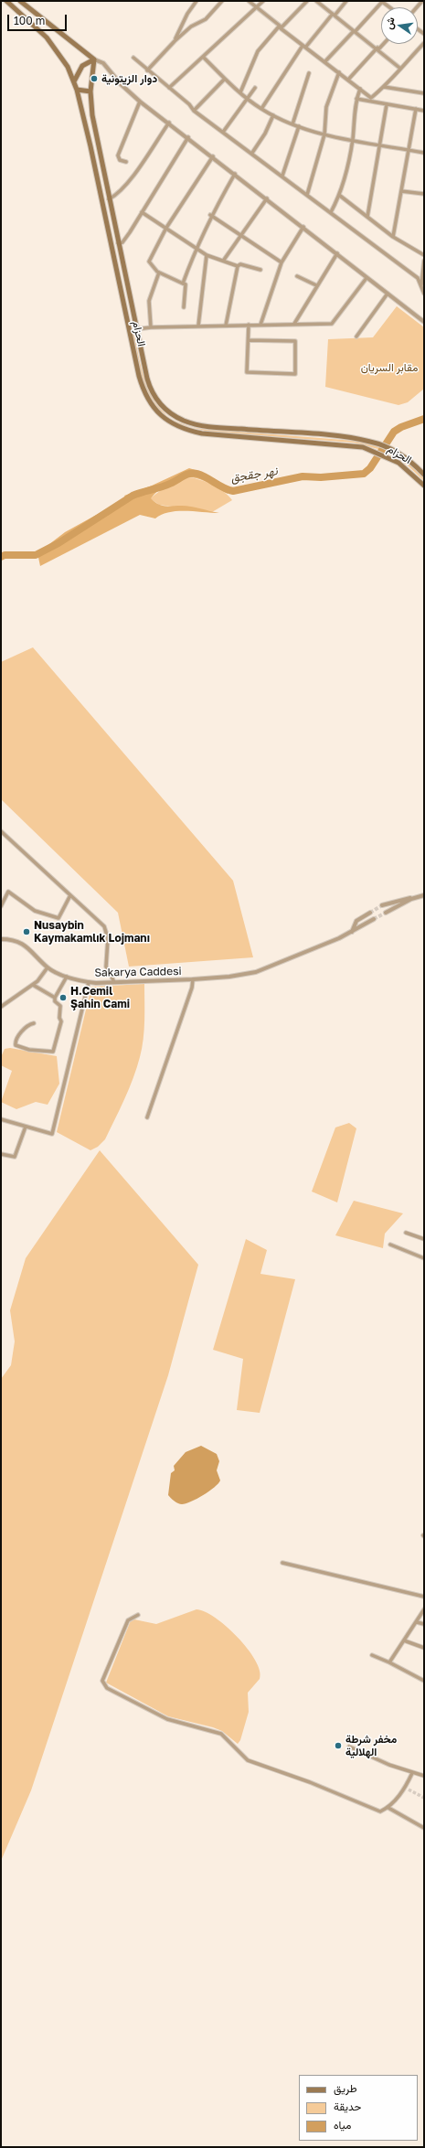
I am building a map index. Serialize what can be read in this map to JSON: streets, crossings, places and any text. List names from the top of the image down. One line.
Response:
{"streets":{"main road":["الحزام"],"street":["Sakarya Caddesi"]},"water":["نهر جقجق"],"parks":["مقابر السريان"],"places":["دوار الزيتونية","Nusaybin Kaymakamlık Lojmanı","H.Cemil Şahin Cami","مخفر شرطة الهلالية"],"legend":["طريق","حديقة","مياه"],"scale_bar":"100 m","north":"left"}
